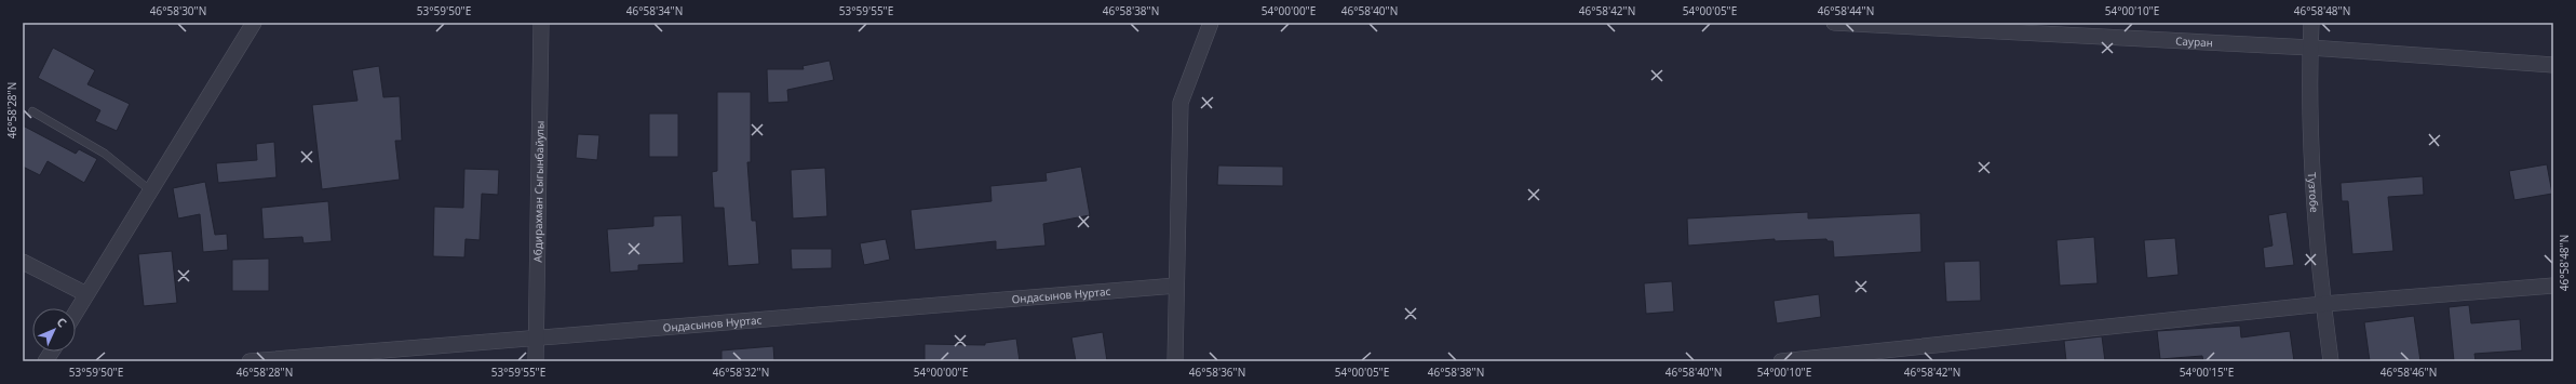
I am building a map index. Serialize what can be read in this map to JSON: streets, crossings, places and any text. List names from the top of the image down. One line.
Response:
{"streets":{"street":["Сауран","Абдирахман Сыгынбайулы","Тузтобе","Ондасынов Нуртас"]},"crossings":[["Сауран","Тузтобе"],["Абдирахман Сыгынбайулы","Ондасынов Нуртас"]],"north":"top right","coordinates":["46°58'30\"N","53°59'50\"E","46°58'34\"N","53°59'55\"E","46°58'38\"N","54°00'00\"E","46°58'40\"N","46°58'42\"N","54°00'05\"E","46°58'44\"N","54°00'10\"E","46°58'48\"N","46°58'28\"N","46°58'32\"N","46°58'36\"N","54°00'15\"E","46°58'46\"N"]}
